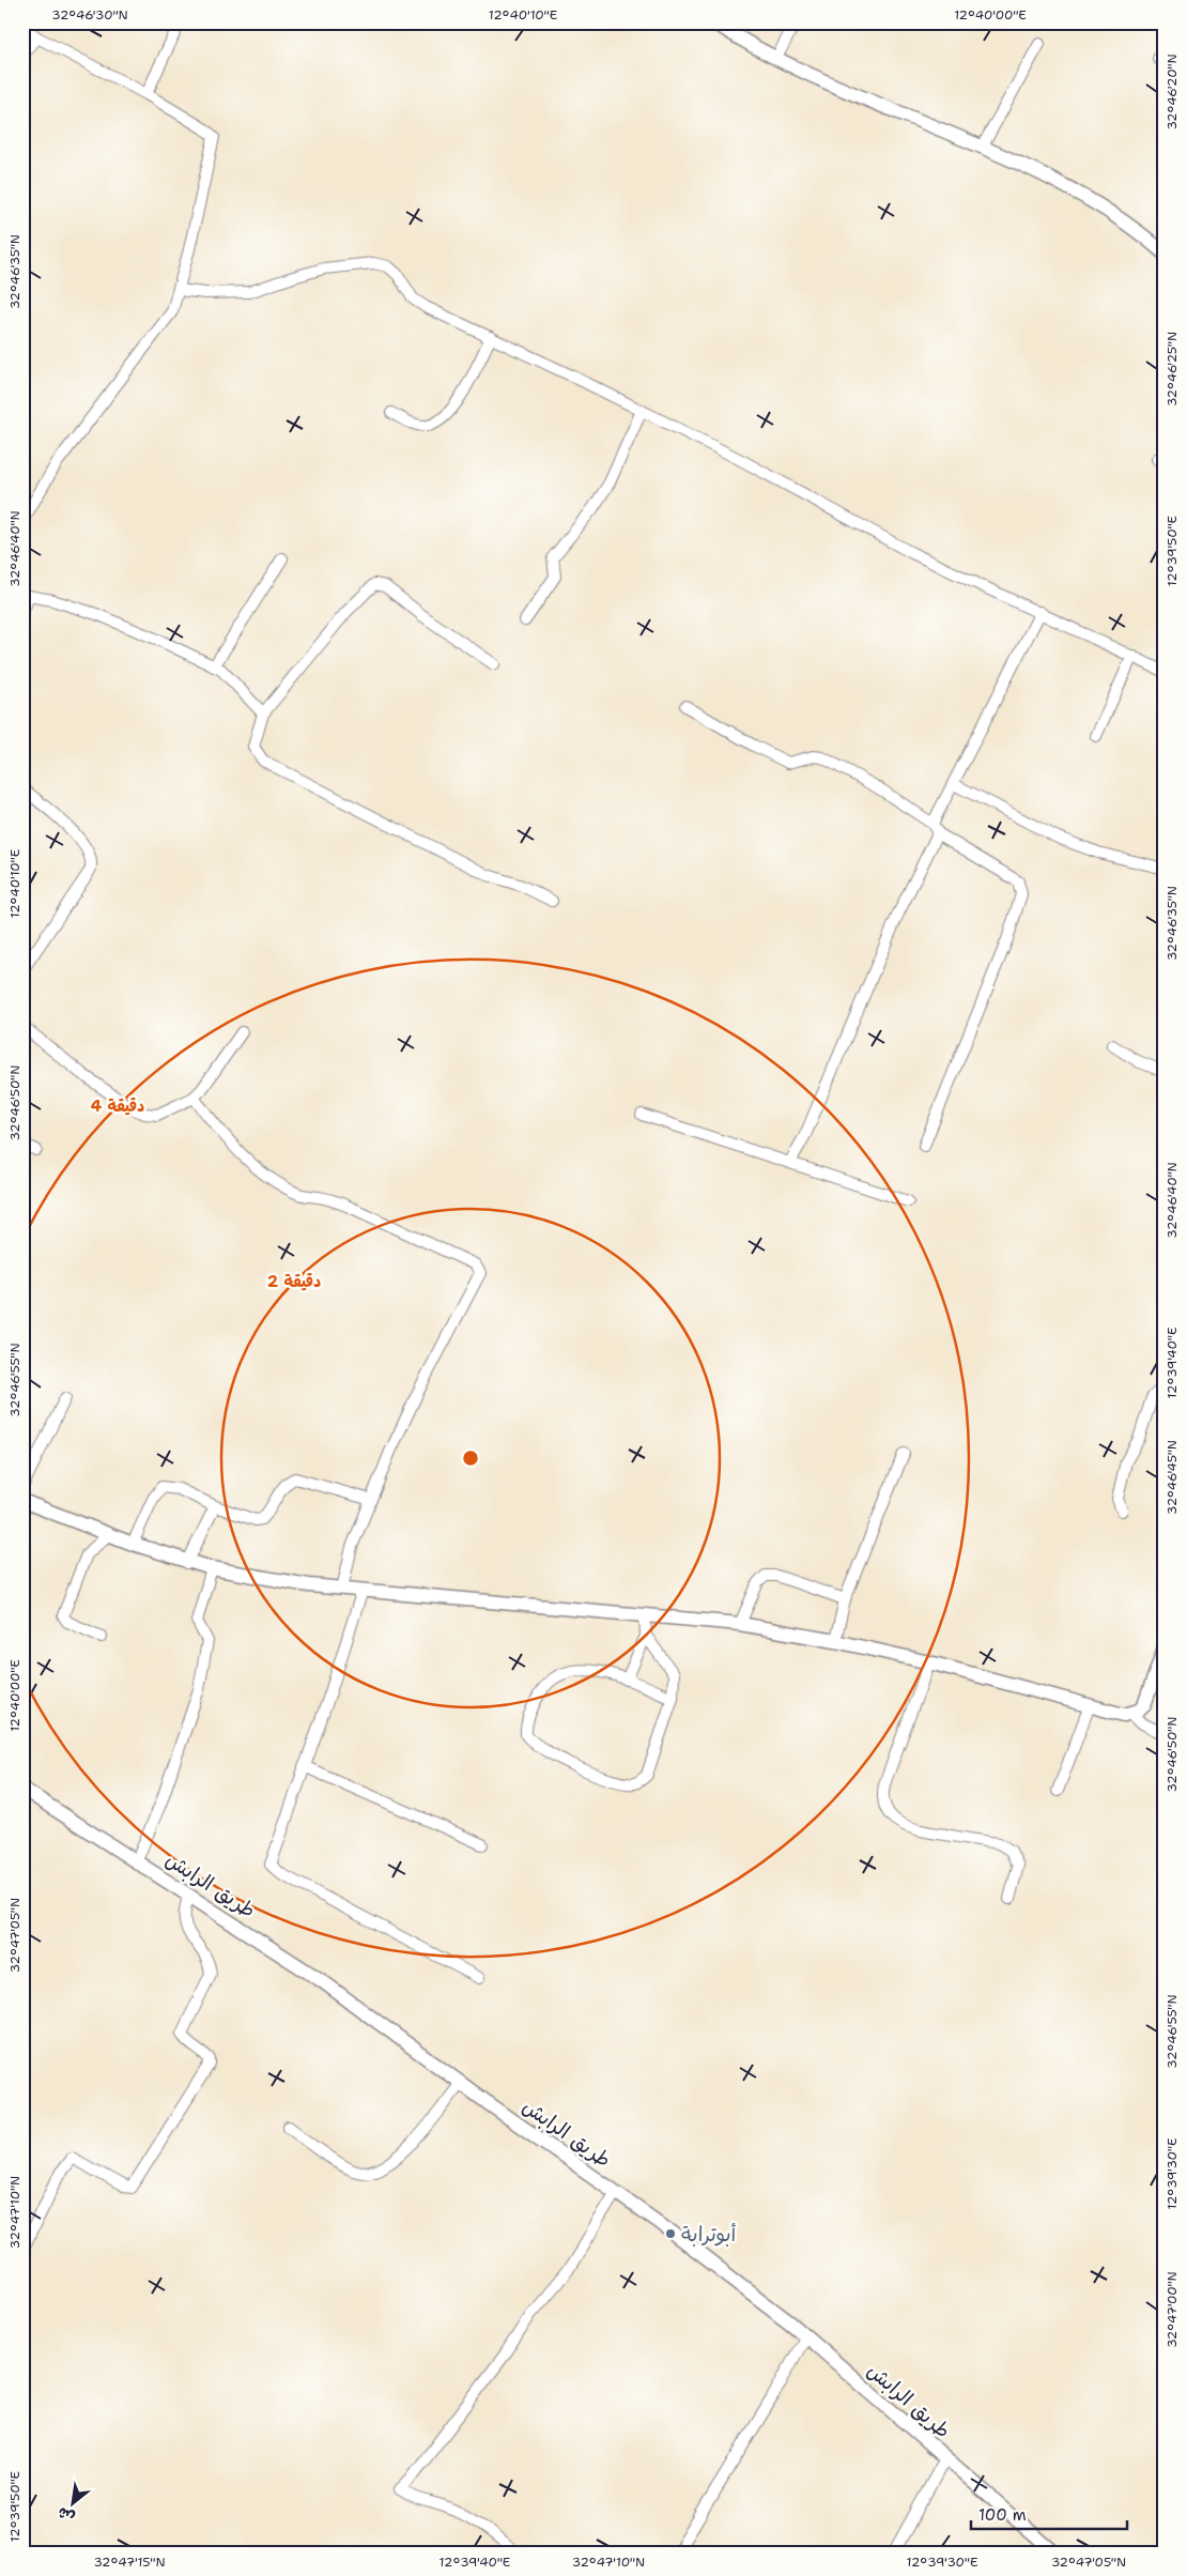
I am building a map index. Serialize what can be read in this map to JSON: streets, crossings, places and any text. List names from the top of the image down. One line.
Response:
{"streets":{"street":["طريق الرابش"]},"places":["أبوترابة"],"scale_bar":"100 m","north":"bottom left","coordinates":["32°46'30\"N","12°40'10\"E","12°40'00\"E","32°46'20\"N","32°46'35\"N","32°46'25\"N","32°46'40\"N","12°39'50\"E","32°46'50\"N","12°39'40\"E","32°46'55\"N","32°46'45\"N","32°47'05\"N","12°39'30\"E","32°47'10\"N","32°47'00\"N","32°47'15\"N"],"rings":["4 دقيقة","2 دقيقة"]}
